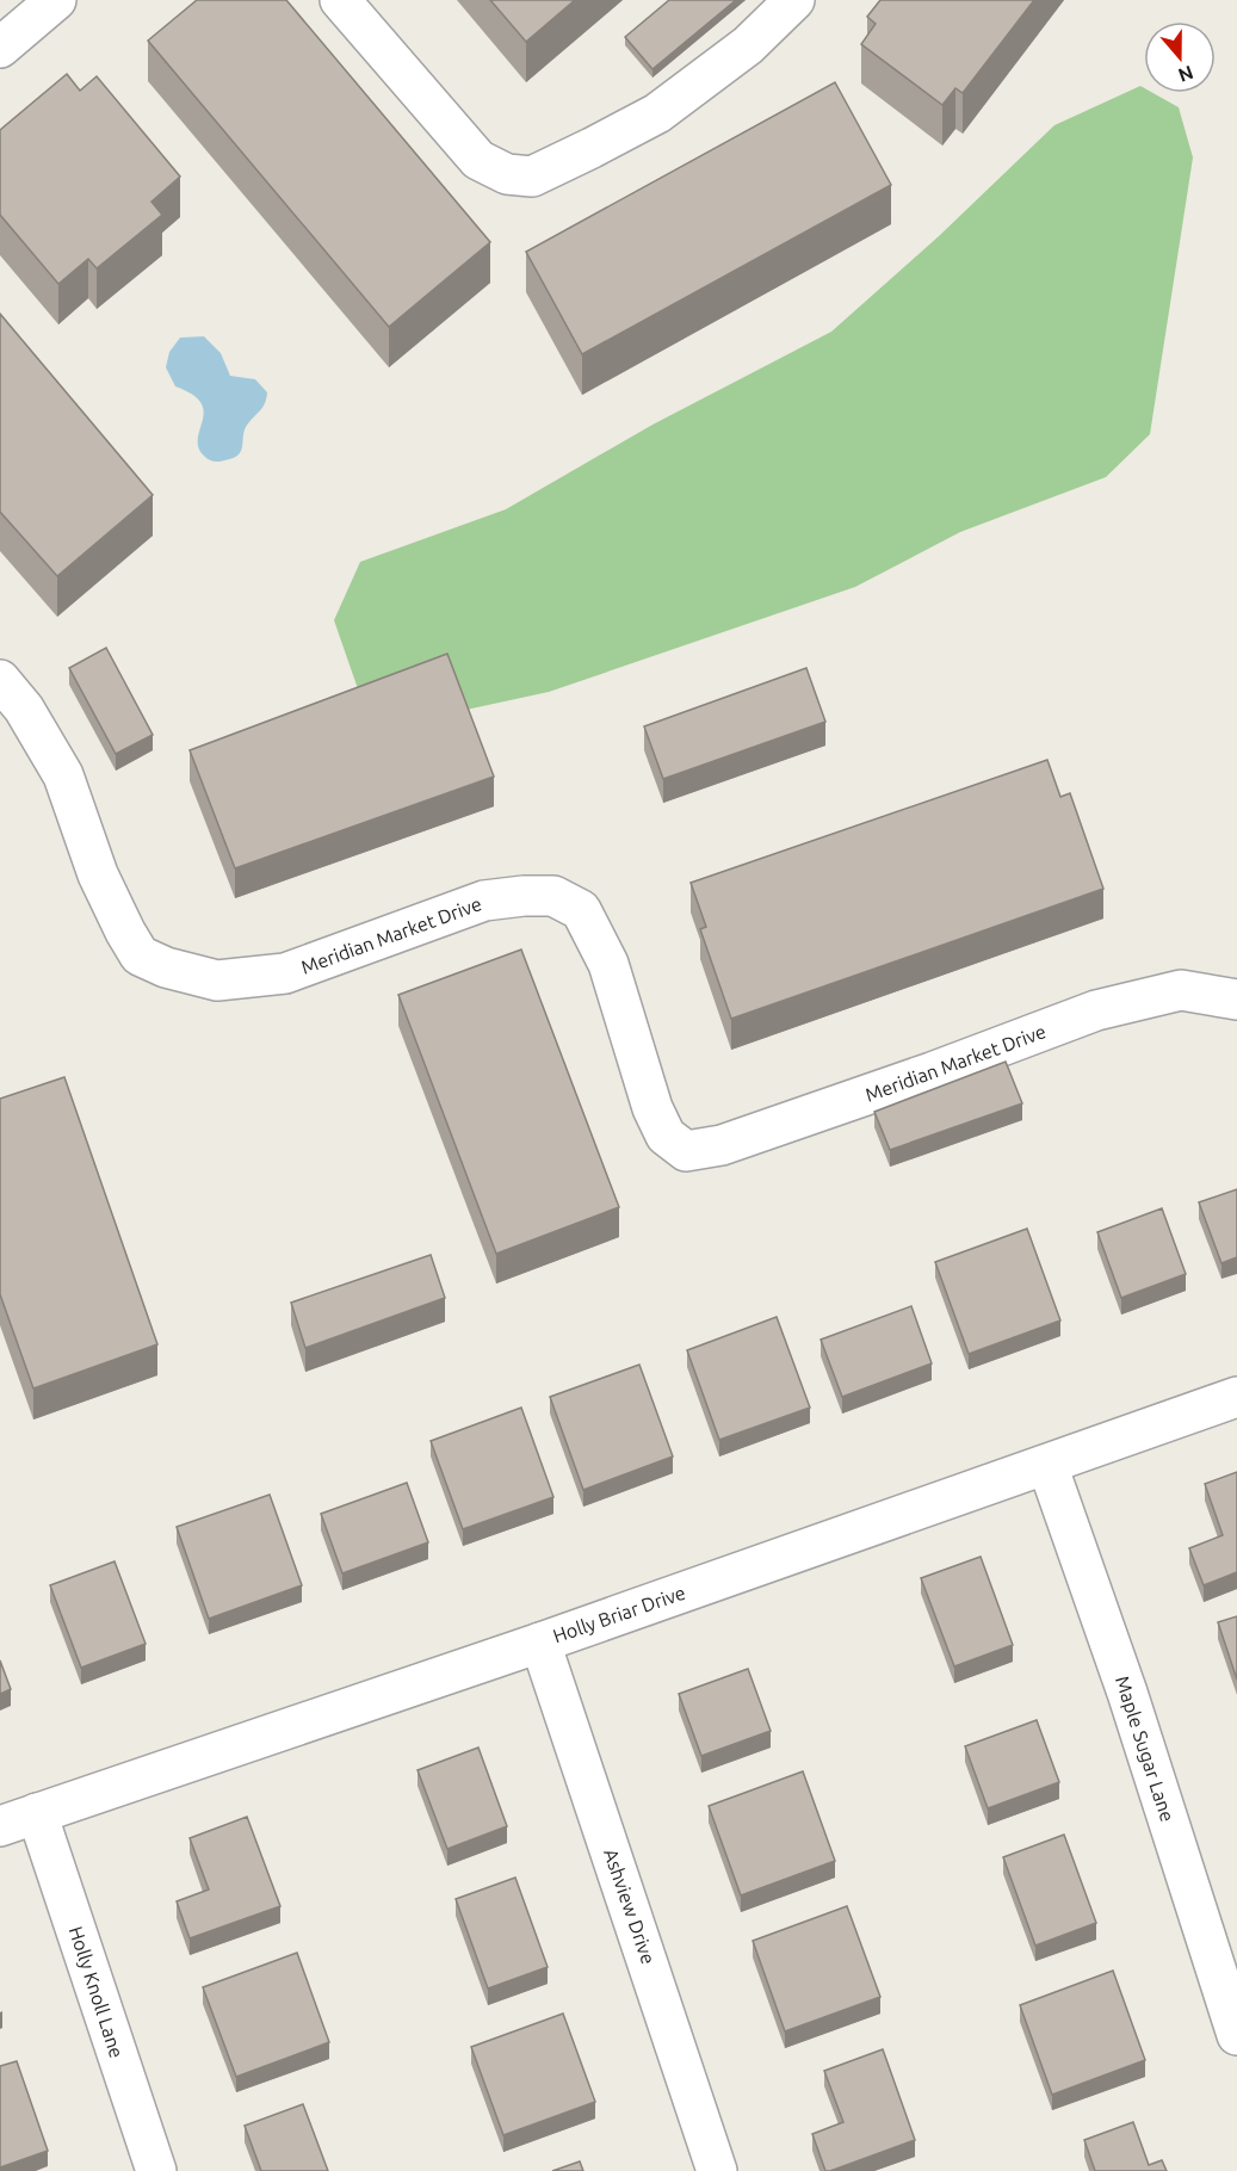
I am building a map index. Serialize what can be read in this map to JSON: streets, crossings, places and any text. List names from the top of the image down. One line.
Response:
{"streets":{"street":["Meridian Market Drive","Holly Briar Drive","Maple Sugar Lane","Ashview Drive","Holly Knoll Lane"]},"crossings":[["Holly Briar Drive","Maple Sugar Lane"],["Holly Briar Drive","Ashview Drive"],["Holly Briar Drive","Holly Knoll Lane"]],"north":"bottom"}
